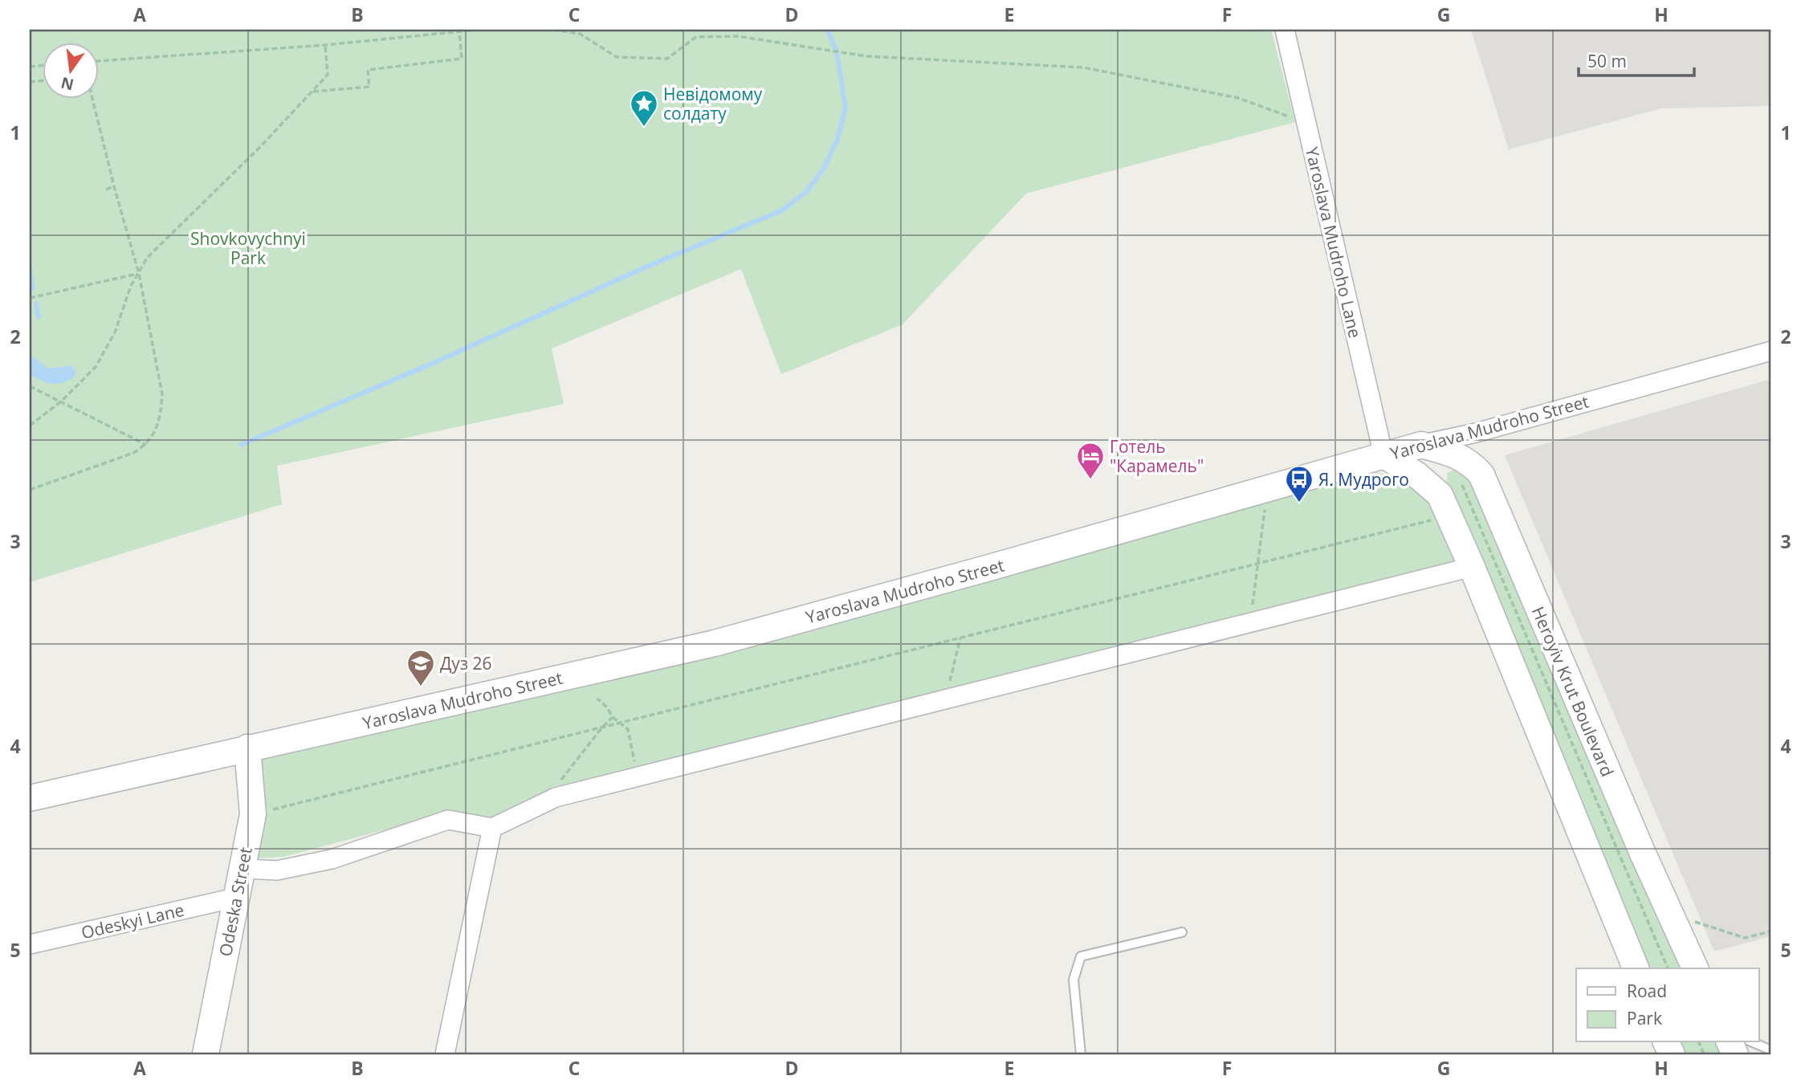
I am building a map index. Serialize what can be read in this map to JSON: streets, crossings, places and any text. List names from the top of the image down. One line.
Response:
{"streets":{"street":["Yaroslava Mudroho Lane","Yaroslava Mudroho Street","Heroyiv Krut Boulevard","Odeska Street","Odeskyi Lane"]},"crossings":[["Yaroslava Mudroho Lane","Yaroslava Mudroho Street"],["Yaroslava Mudroho Street","Heroyiv Krut Boulevard"],["Yaroslava Mudroho Street","Odeska Street"],["Odeska Street","Odeskyi Lane"]],"parks":["Shovkovychnyi Park"],"places":{"place":["Невідомому солдату"],"hotel":["Готель \"Карамель\""],"bus stop":["Я. Мудрого"],"school or university":["Дуз 26"]},"legend":["Road","Park"],"scale_bar":"50 m","north":"bottom","grid":{"columns":["A","B","C","D","E","F","G","H"],"rows":["1","2","3","4","5"]}}
